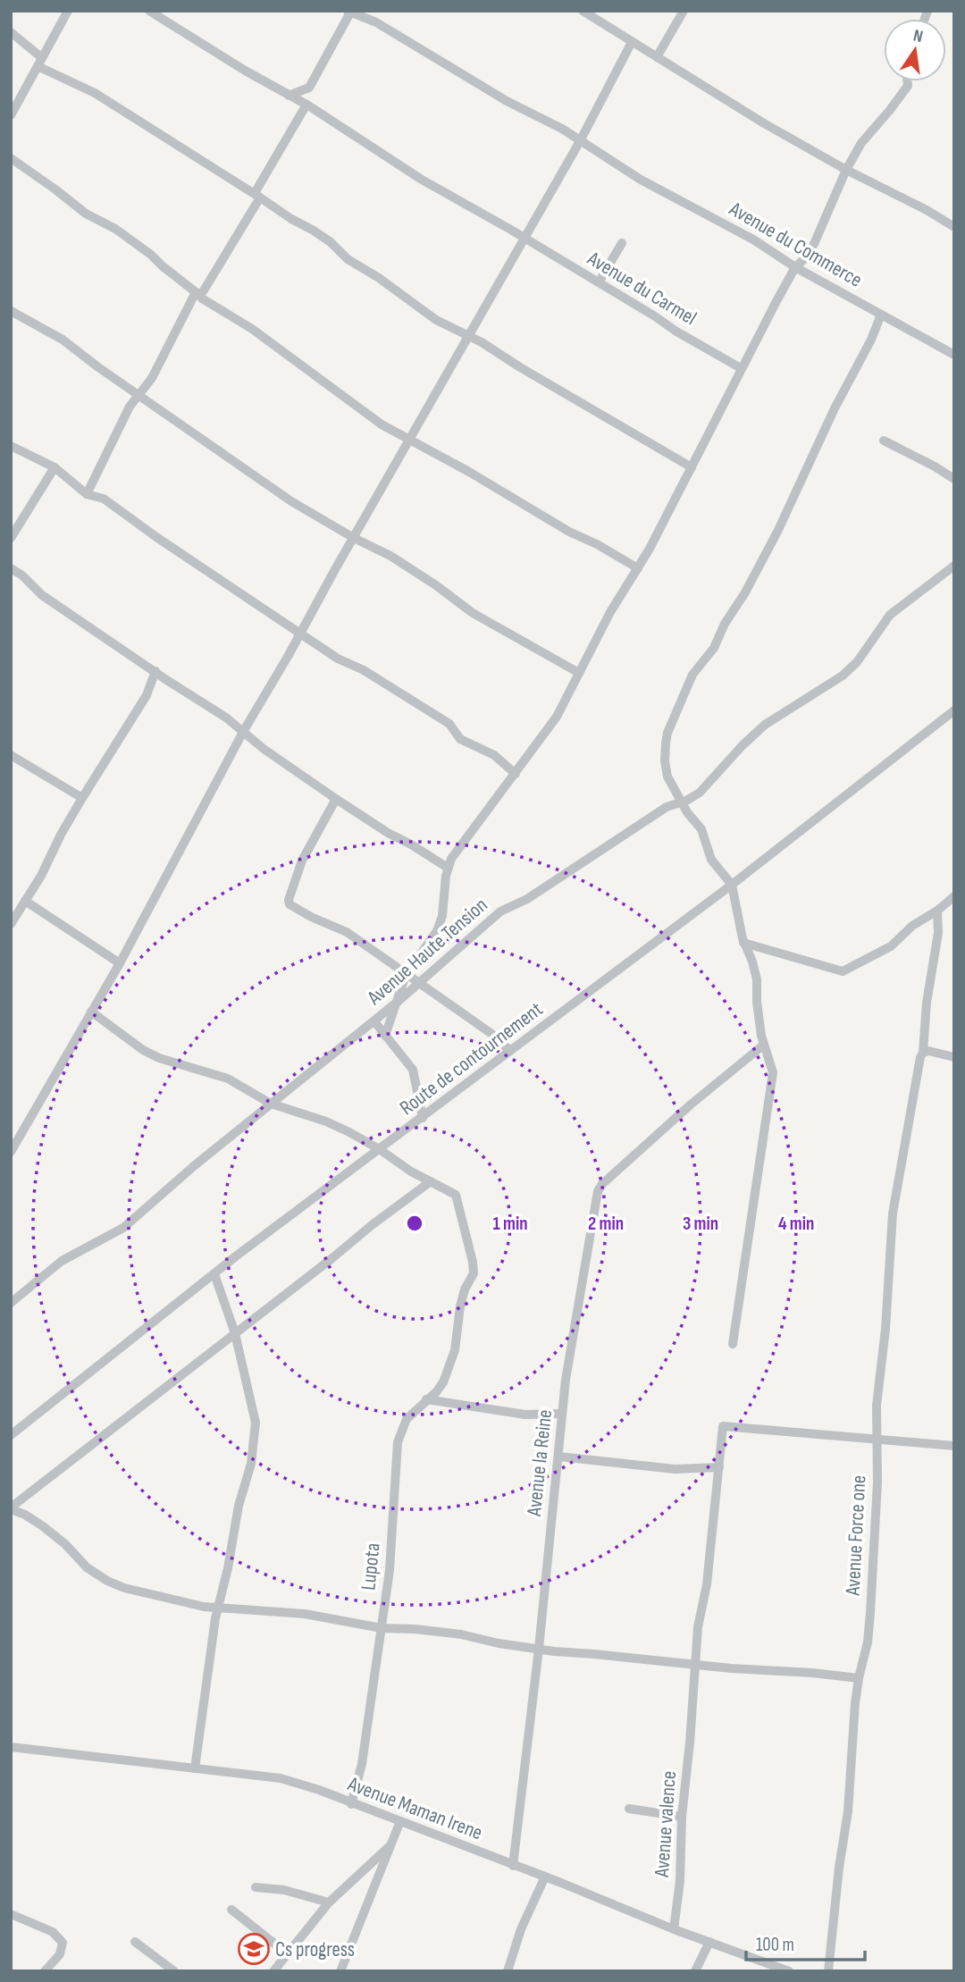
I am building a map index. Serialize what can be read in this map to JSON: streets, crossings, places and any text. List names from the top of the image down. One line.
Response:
{"streets":{"street":["Avenue du Commerce","Avenue du Carmel","Avenue Haute Tension","Route de contournement","Avenue la Reine","Avenue Force one","Lupota","Avenue Maman Irene","Avenue valence"]},"crossings":[["Avenue Haute Tension","Lupota"],["Route de contournement","Lupota"],["Avenue la Reine","Avenue Maman Irene"],["Avenue Force one","Avenue valence"],["Lupota","Avenue Maman Irene"],["Avenue Maman Irene","Avenue valence"]],"places":{"school or university":["Cs progress"]},"scale_bar":"100 m","north":"top","rings":["1 min","2 min","3 min","4 min"]}
